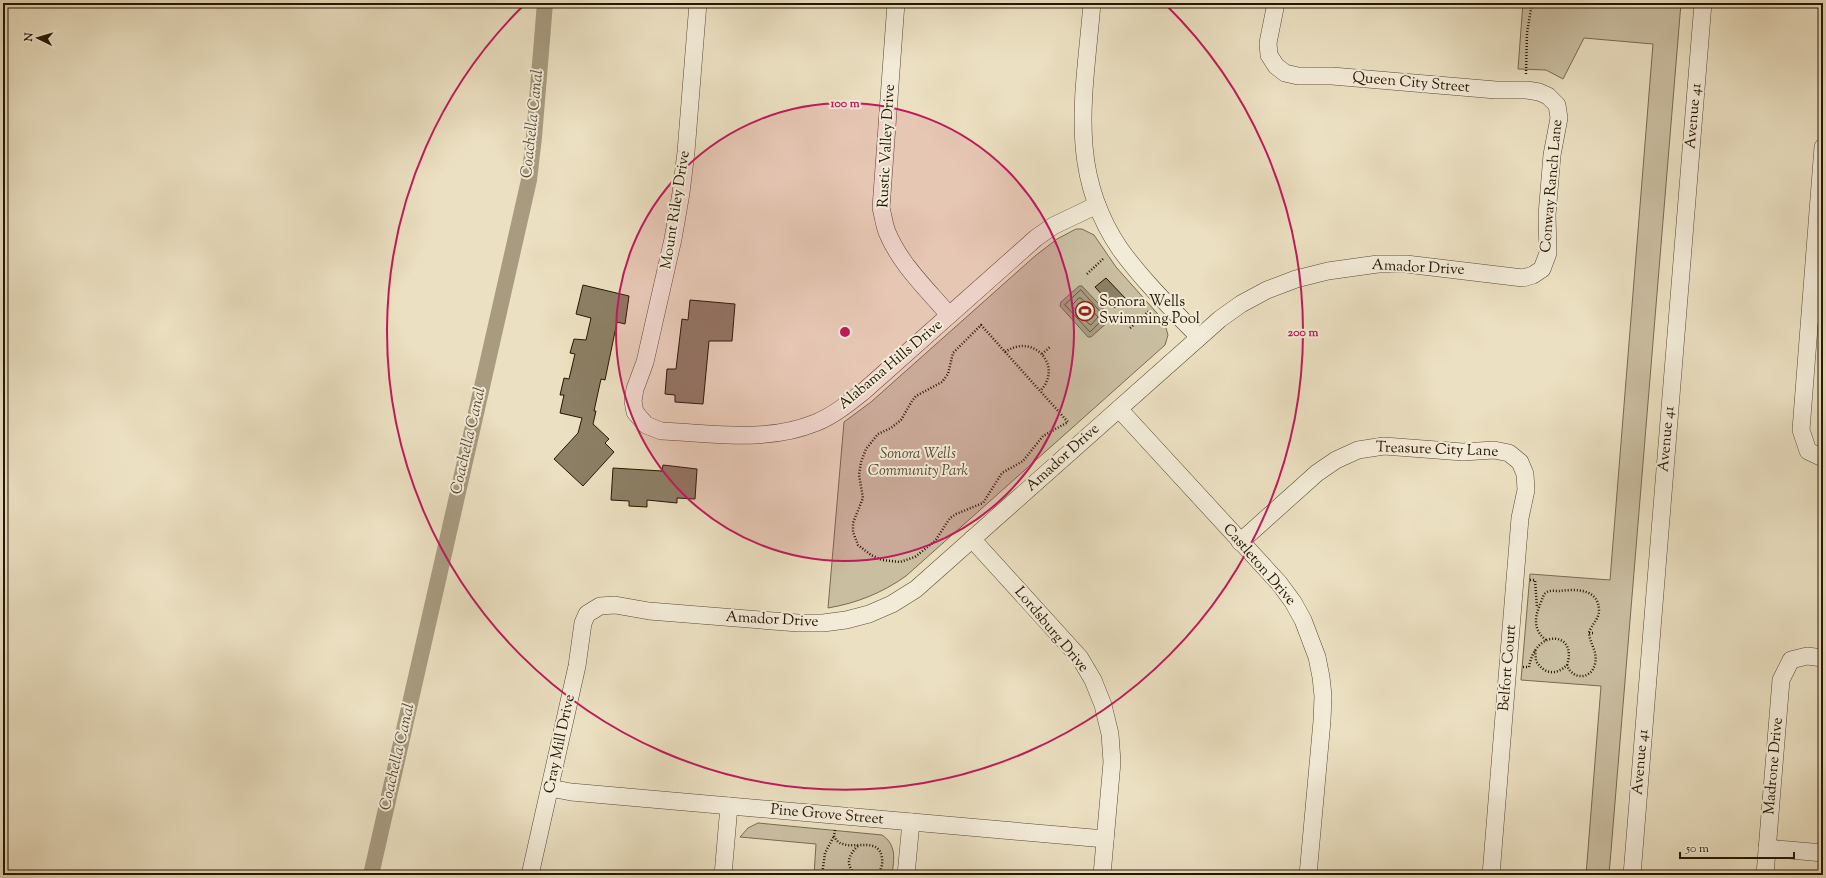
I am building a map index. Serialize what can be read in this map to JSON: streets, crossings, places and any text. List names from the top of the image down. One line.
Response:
{"streets":{"street":["Queen City Street","Avenue 41","Rustic Valley Drive","Conway Ranch Lane","Mount Riley Drive","Amador Drive","Alabama Hills Drive","Treasure City Lane","Castleton Drive","Lordsburg Drive","Belfort Court","Cray Mill Drive","Madrone Drive","Pine Grove Street"]},"crossings":[["Queen City Street","Conway Ranch Lane"],["Rustic Valley Drive","Alabama Hills Drive"],["Conway Ranch Lane","Amador Drive"],["Mount Riley Drive","Alabama Hills Drive"],["Amador Drive","Castleton Drive"],["Amador Drive","Lordsburg Drive"],["Amador Drive","Cray Mill Drive"],["Treasure City Lane","Castleton Drive"],["Treasure City Lane","Belfort Court"],["Lordsburg Drive","Pine Grove Street"],["Cray Mill Drive","Pine Grove Street"]],"water":["Coachella Canal"],"parks":["Sonora Wells Community Park"],"places":{"sports":["Sonora Wells Swimming Pool"]},"scale_bar":"50 m","north":"left","rings":["100 m","200 m"]}
